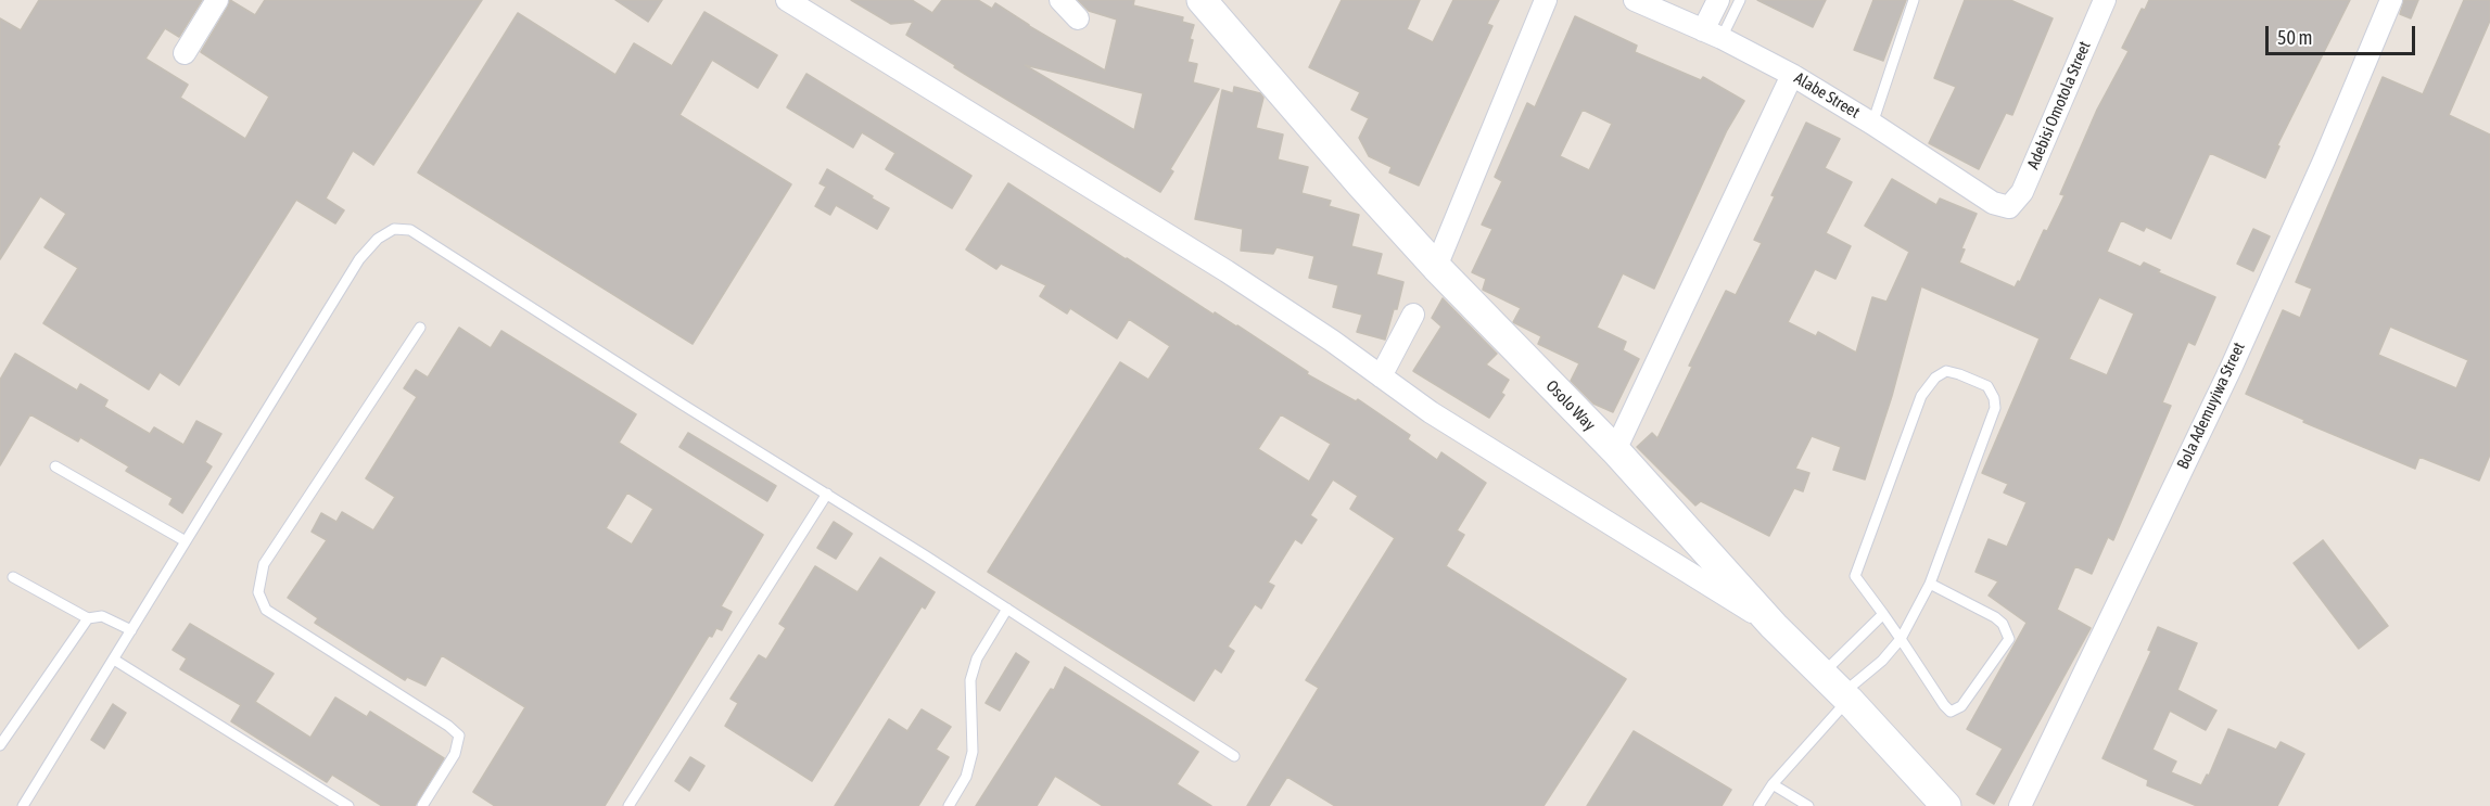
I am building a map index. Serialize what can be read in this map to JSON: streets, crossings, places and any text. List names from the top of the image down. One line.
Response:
{"streets":{"main road":["Osolo Way"],"street":["Alabe Street","Adebisi Omotola Street","Bola Ademuyiwa Street"]},"crossings":[["Alabe Street","Adebisi Omotola Street"]],"scale_bar":"50 m"}
